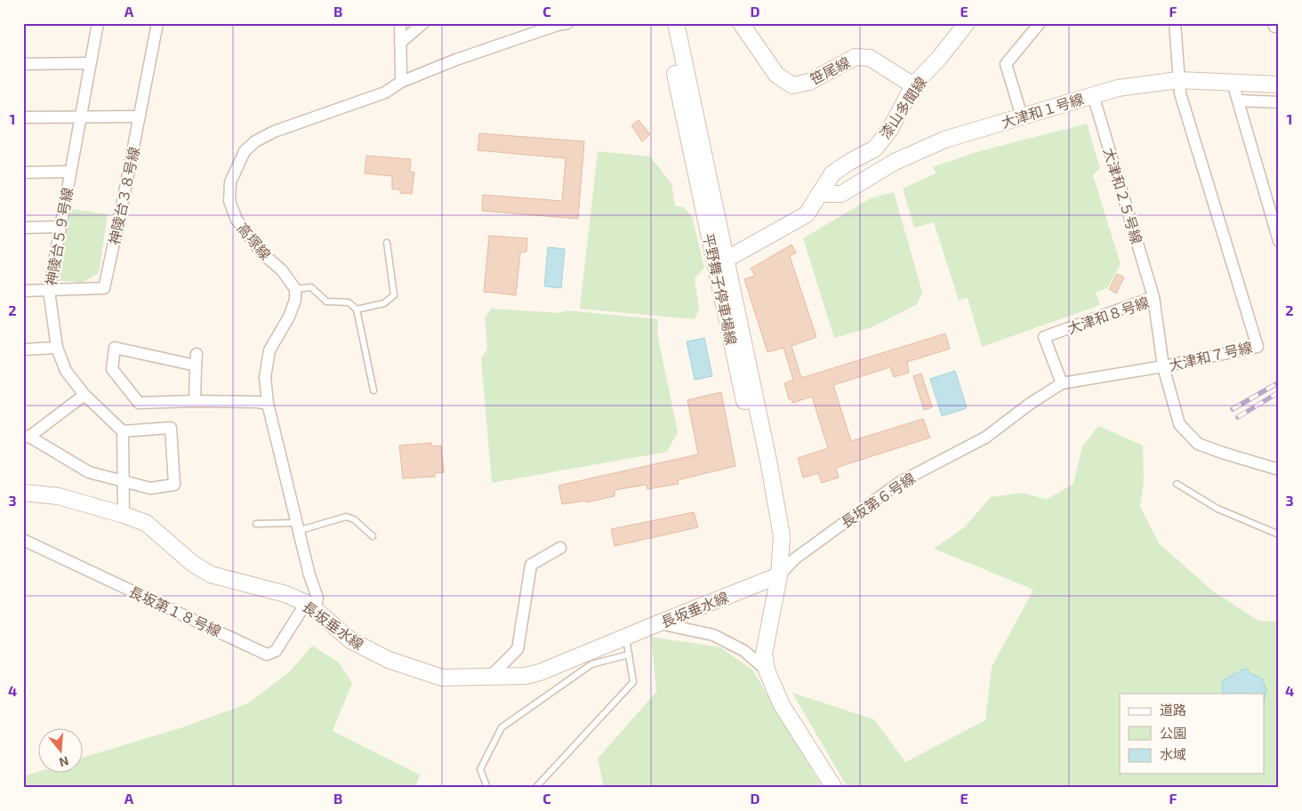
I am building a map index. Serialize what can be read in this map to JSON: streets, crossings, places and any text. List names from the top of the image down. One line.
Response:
{"streets":{"main road":["笹尾線","漆山多聞線","大津和１号線","平野舞子停車場線","長坂垂水線"],"street":["神陵台３８号線","大津和２５号線","神陵台５９号線","高塚線","大津和８号線","大津和７号線","長坂第６号線","長坂第１８号線"]},"crossings":[["笹尾線","漆山多聞線"],["漆山多聞線","大津和１号線"],["漆山多聞線","平野舞子停車場線"],["大津和１号線","大津和２５号線"],["大津和１号線","大津和７号線"],["神陵台３８号線","神陵台５９号線"],["大津和２５号線","大津和８号線"],["平野舞子停車場線","長坂第６号線"],["平野舞子停車場線","長坂垂水線"],["大津和８号線","大津和７号線"],["大津和７号線","長坂第６号線"],["長坂第６号線","長坂垂水線"],["長坂垂水線","長坂第１８号線"]],"legend":["道路","公園","水域"],"north":"bottom","grid":{"columns":["A","B","C","D","E","F"],"rows":["1","2","3","4"]}}
